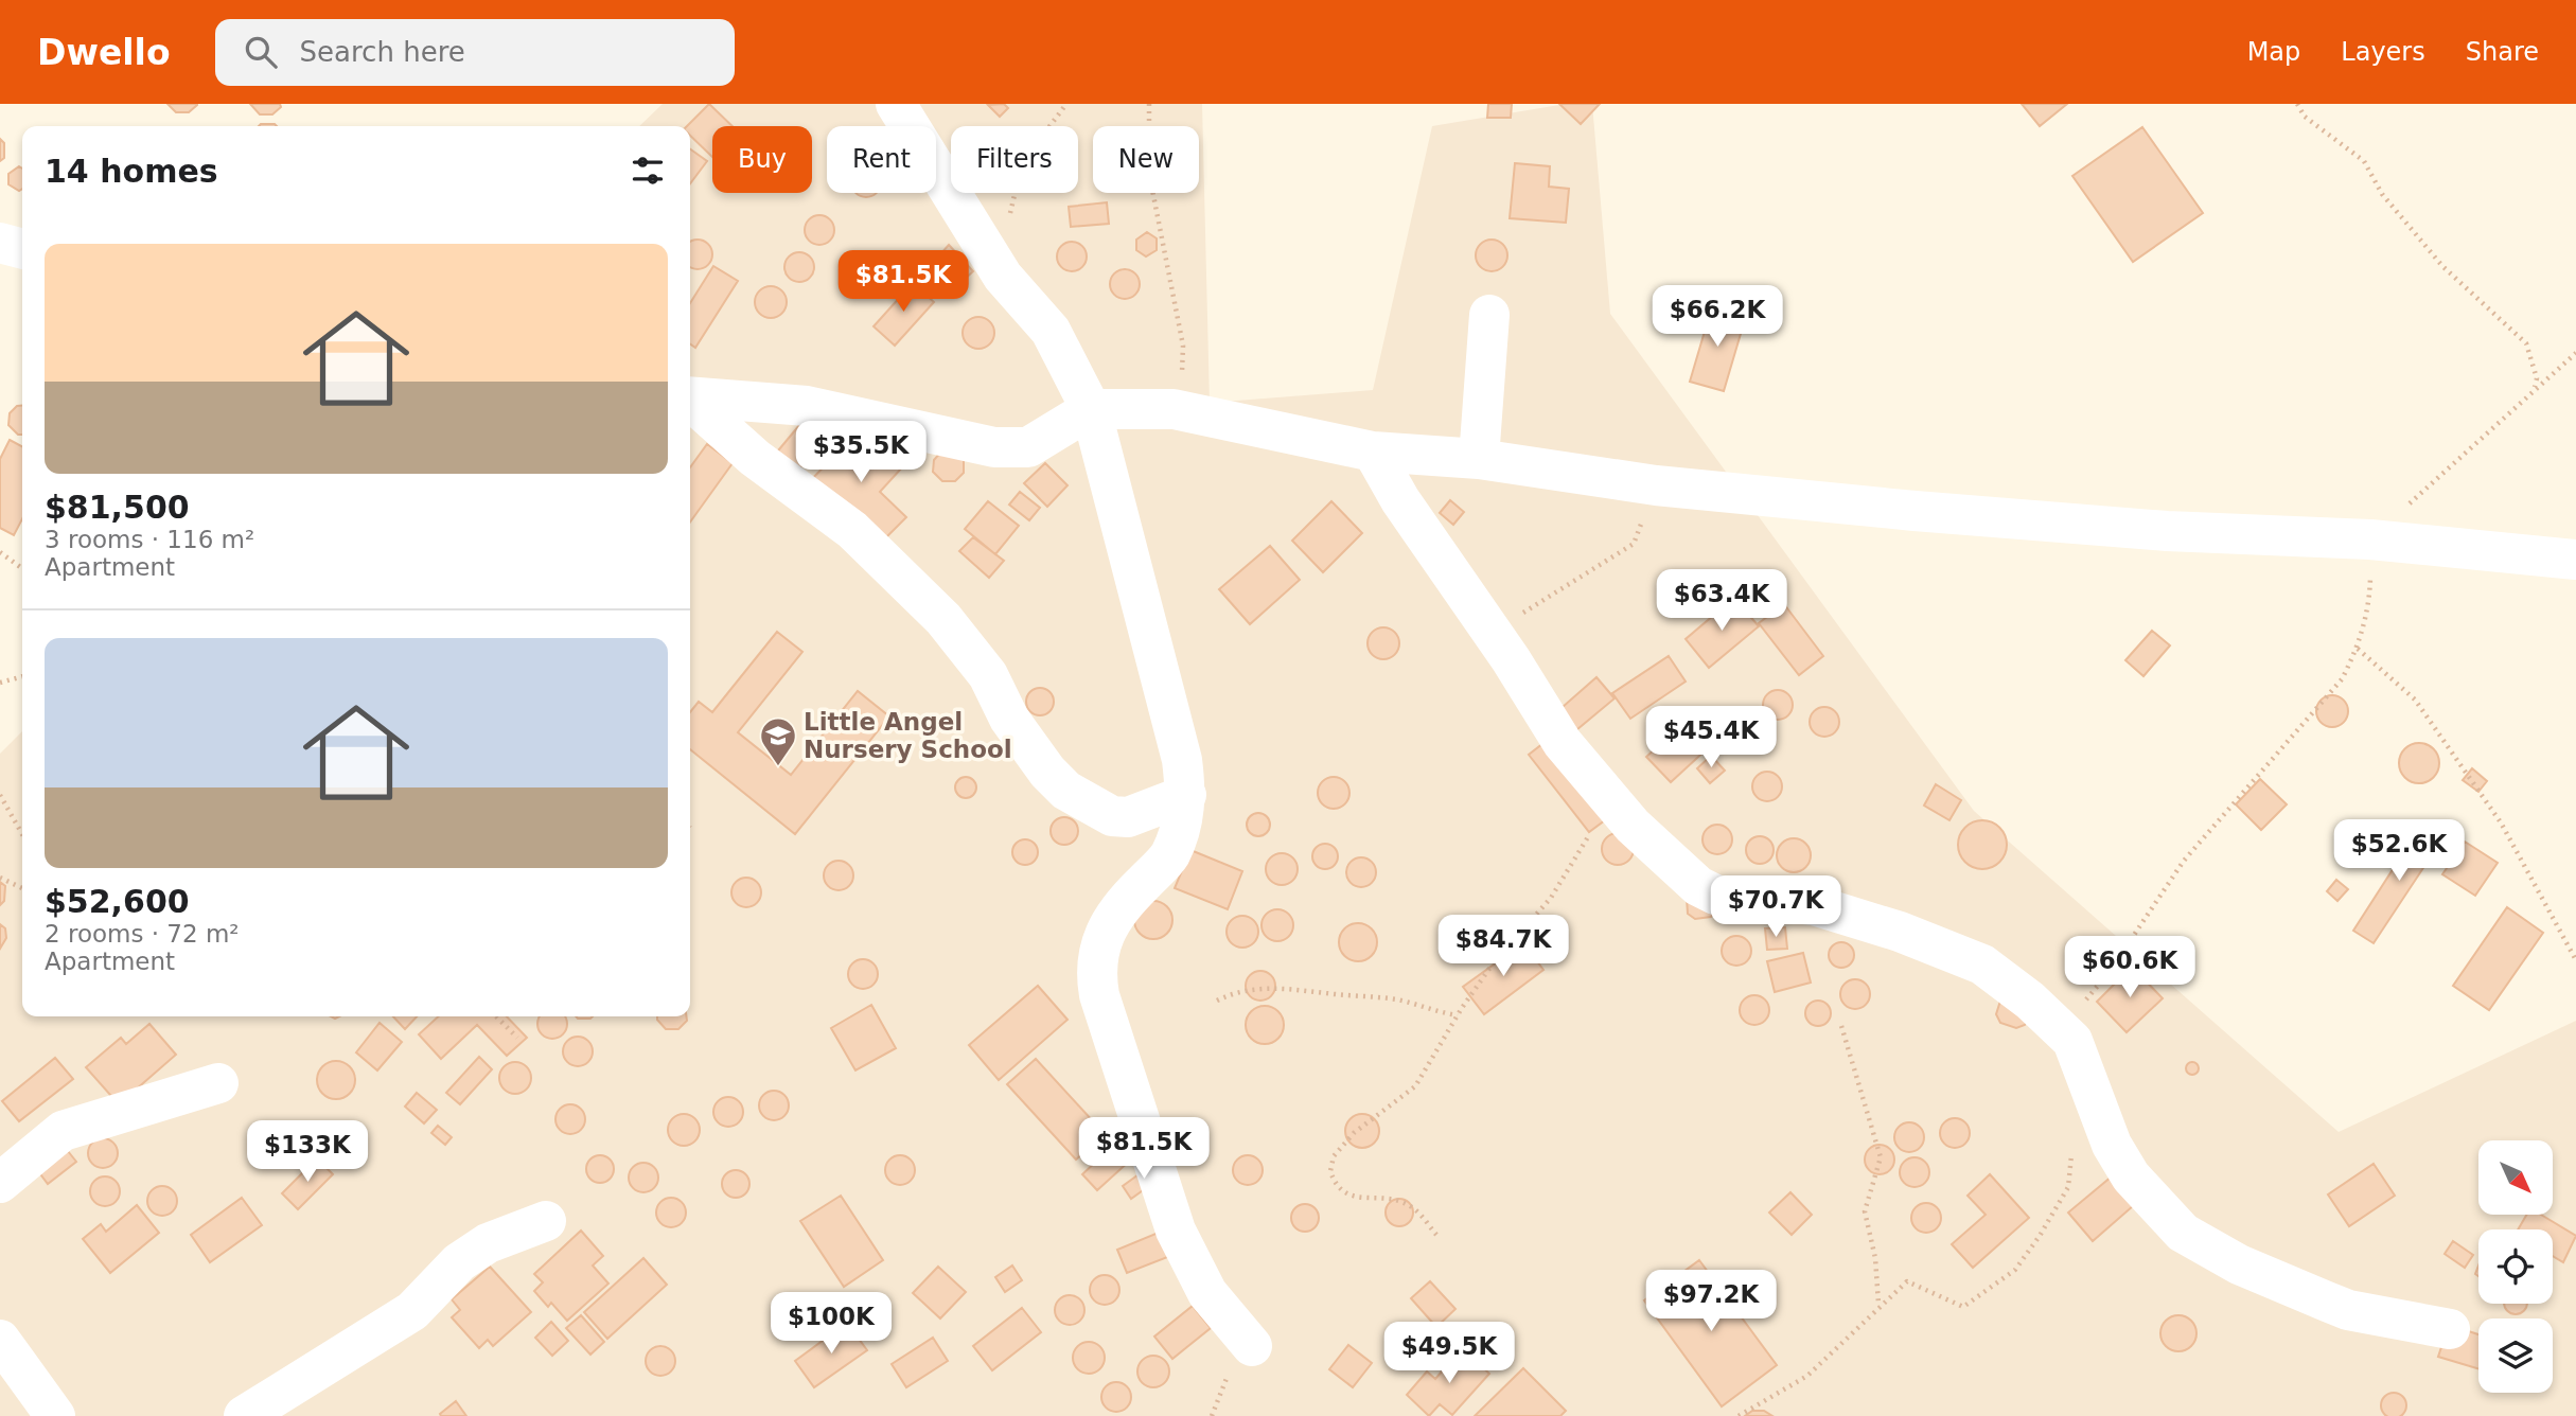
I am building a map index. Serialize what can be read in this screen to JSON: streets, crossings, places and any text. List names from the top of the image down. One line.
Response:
{"places":{"school or university":["Little Angel Nursery School"]},"north":"bottom right","page":{"header":"Dwello","search":"Search here","nav":["Map","Layers","Share"],"chip":["Buy","Rent","Filters","New"],"heading":"14 homes","list":[{"name":"$81,500","note":"3 rooms · 116 m² · Apartment"},{"name":"$52,600","note":"2 rooms · 72 m² · Apartment"}],"price":["$81.5K","$66.2K","$35.5K","$63.4K","$45.4K","$52.6K","$70.7K","$84.7K","$60.6K","$81.5K","$133K","$97.2K","$100K","$49.5K"]}}
